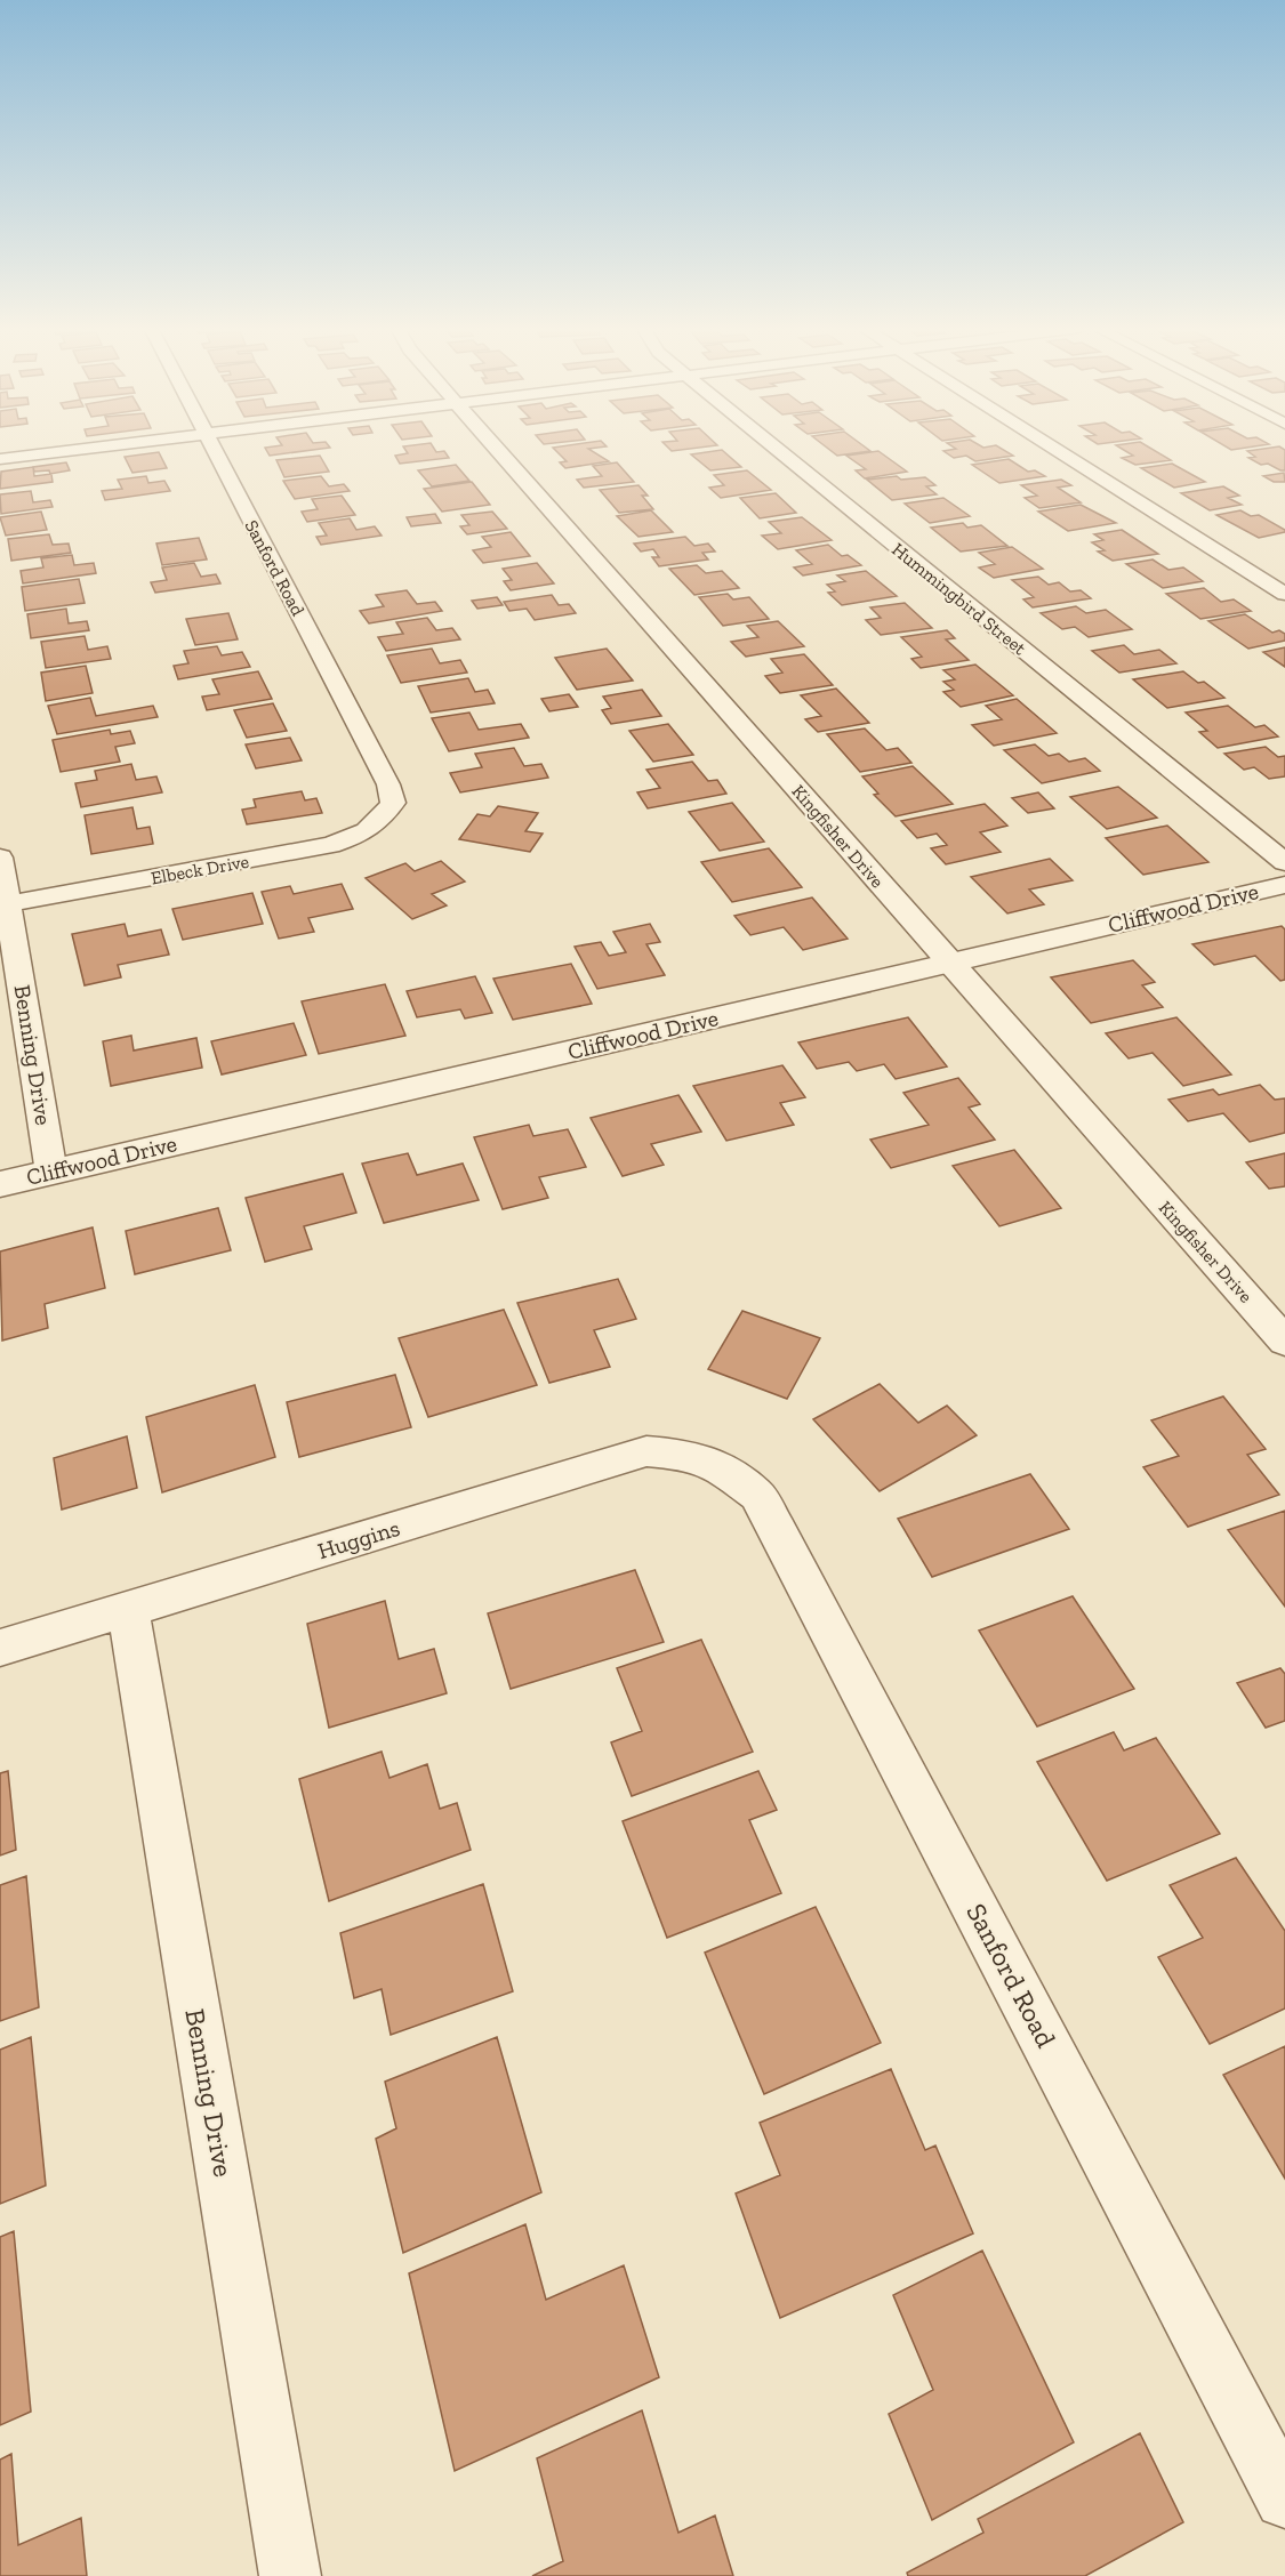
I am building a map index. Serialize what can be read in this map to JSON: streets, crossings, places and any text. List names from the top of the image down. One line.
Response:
{"streets":{"street":["Sanford Road","Hummingbird Street","Kingfisher Drive","Elbeck Drive","Cliffwood Drive","Benning Drive","Huggins"]},"crossings":[["Sanford Road","Elbeck Drive"],["Sanford Road","Huggins"],["Kingfisher Drive","Cliffwood Drive"],["Elbeck Drive","Benning Drive"],["Cliffwood Drive","Benning Drive"],["Benning Drive","Huggins"]]}
